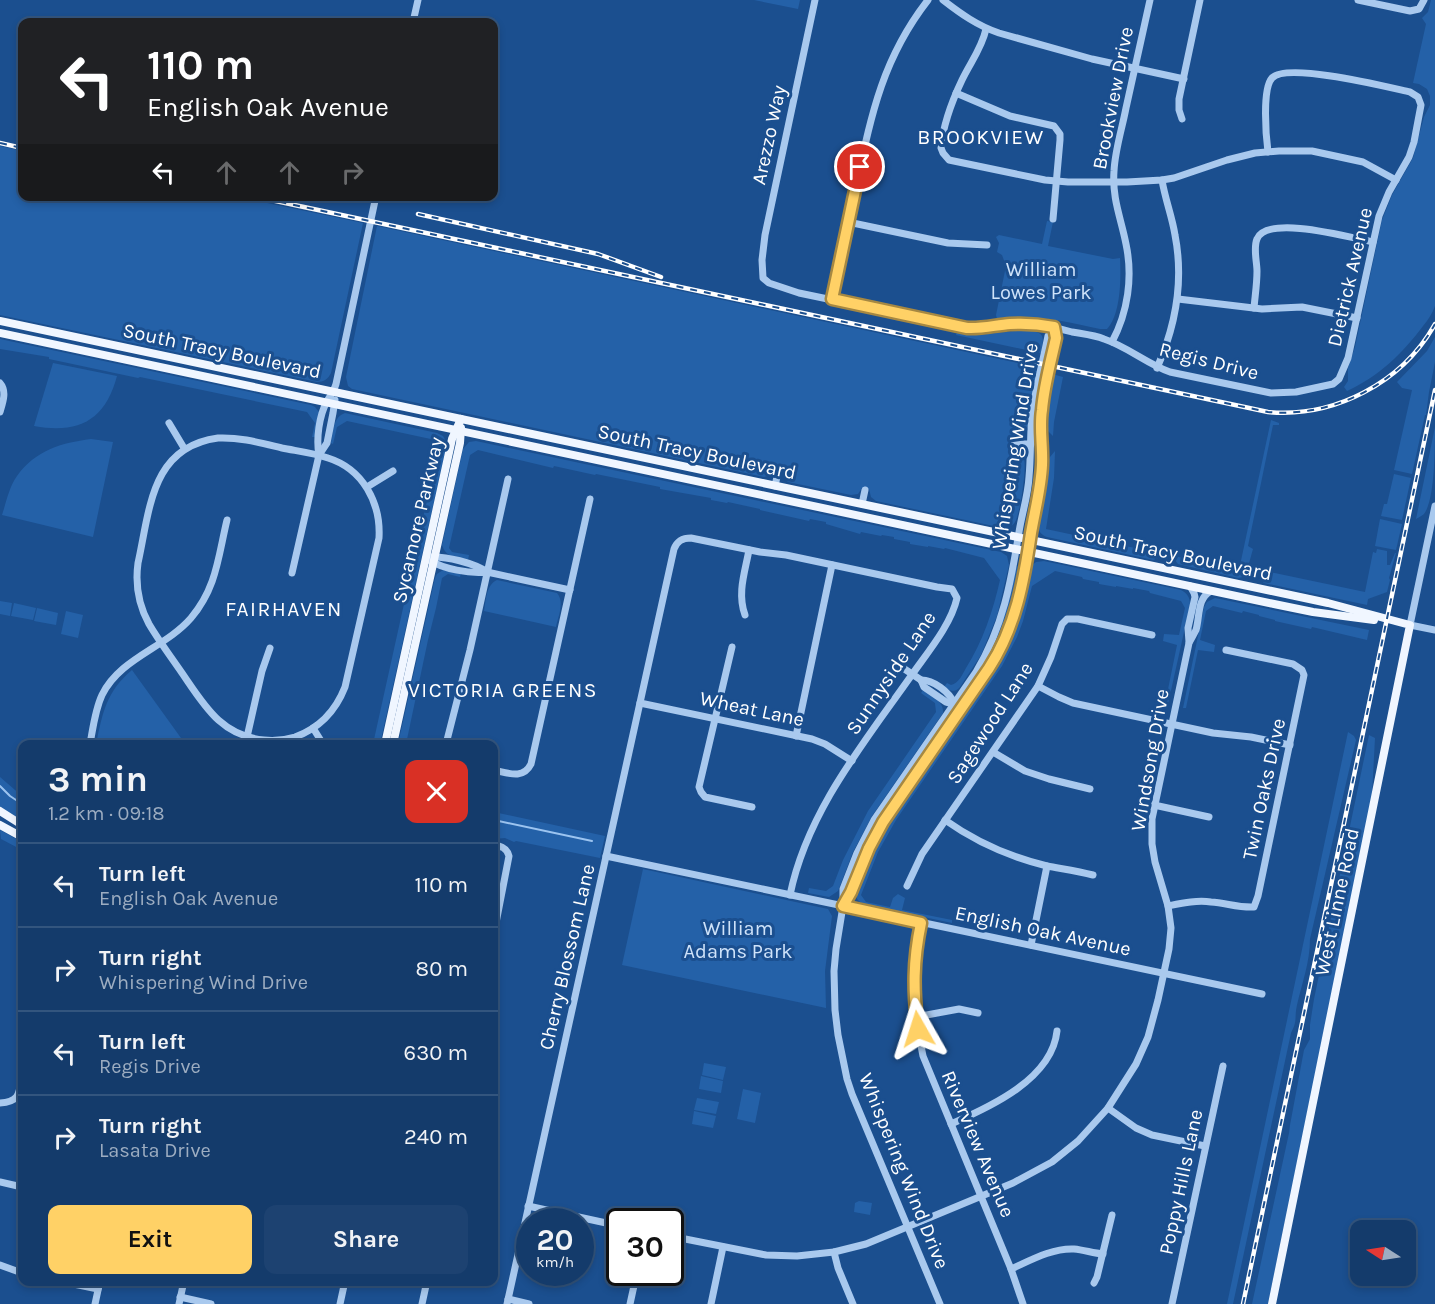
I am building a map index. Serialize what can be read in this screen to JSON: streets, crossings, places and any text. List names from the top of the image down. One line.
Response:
{"streets":{"main road":["South Tracy Boulevard","Sycamore Parkway","West Linne Road"],"street":["Brookview Drive","Arezzo Way","Dietrick Avenue","Regis Drive","Whispering Wind Drive","Sunnyside Lane","Wheat Lane","Sagewood Lane","Windsong Drive","Twin Oaks Drive","English Oak Avenue","Cherry Blossom Lane","Riverview Avenue","Poppy Hills Lane"]},"crossings":[["Brookview Drive","Regis Drive"],["Arezzo Way","Regis Drive"],["Dietrick Avenue","Regis Drive"],["South Tracy Boulevard","Whispering Wind Drive"],["South Tracy Boulevard","Sycamore Parkway"],["South Tracy Boulevard","Windsong Drive"],["South Tracy Boulevard","West Linne Road"],["Regis Drive","Whispering Wind Drive"],["Whispering Wind Drive","Windsong Drive"],["Whispering Wind Drive","English Oak Avenue"],["Sunnyside Lane","Wheat Lane"],["Sunnyside Lane","English Oak Avenue"],["Sunnyside Lane","Cherry Blossom Lane"],["Wheat Lane","Cherry Blossom Lane"],["Windsong Drive","Twin Oaks Drive"],["Windsong Drive","English Oak Avenue"],["Windsong Drive","Riverview Avenue"],["English Oak Avenue","Cherry Blossom Lane"],["English Oak Avenue","Riverview Avenue"]],"districts":["BROOKVIEW","FAIRHAVEN","VICTORIA GREENS"],"parks":["William Lowes Park","William Adams Park"],"north":"left","page":{"turn":["110 m","English Oak Avenue"],"heading":["3 min","1.2 km · 09:18"],"list":[{"name":"Turn left","note":"English Oak Avenue","value":"110 m"},{"name":"Turn right","note":"Whispering Wind Drive","value":"80 m"},{"name":"Turn left","note":"Regis Drive","value":"630 m"},{"name":"Turn right","note":"Lasata Drive","value":"240 m"}],"buttons":["Exit","Share"],"speed":"20 km/h","limit":"30"}}
